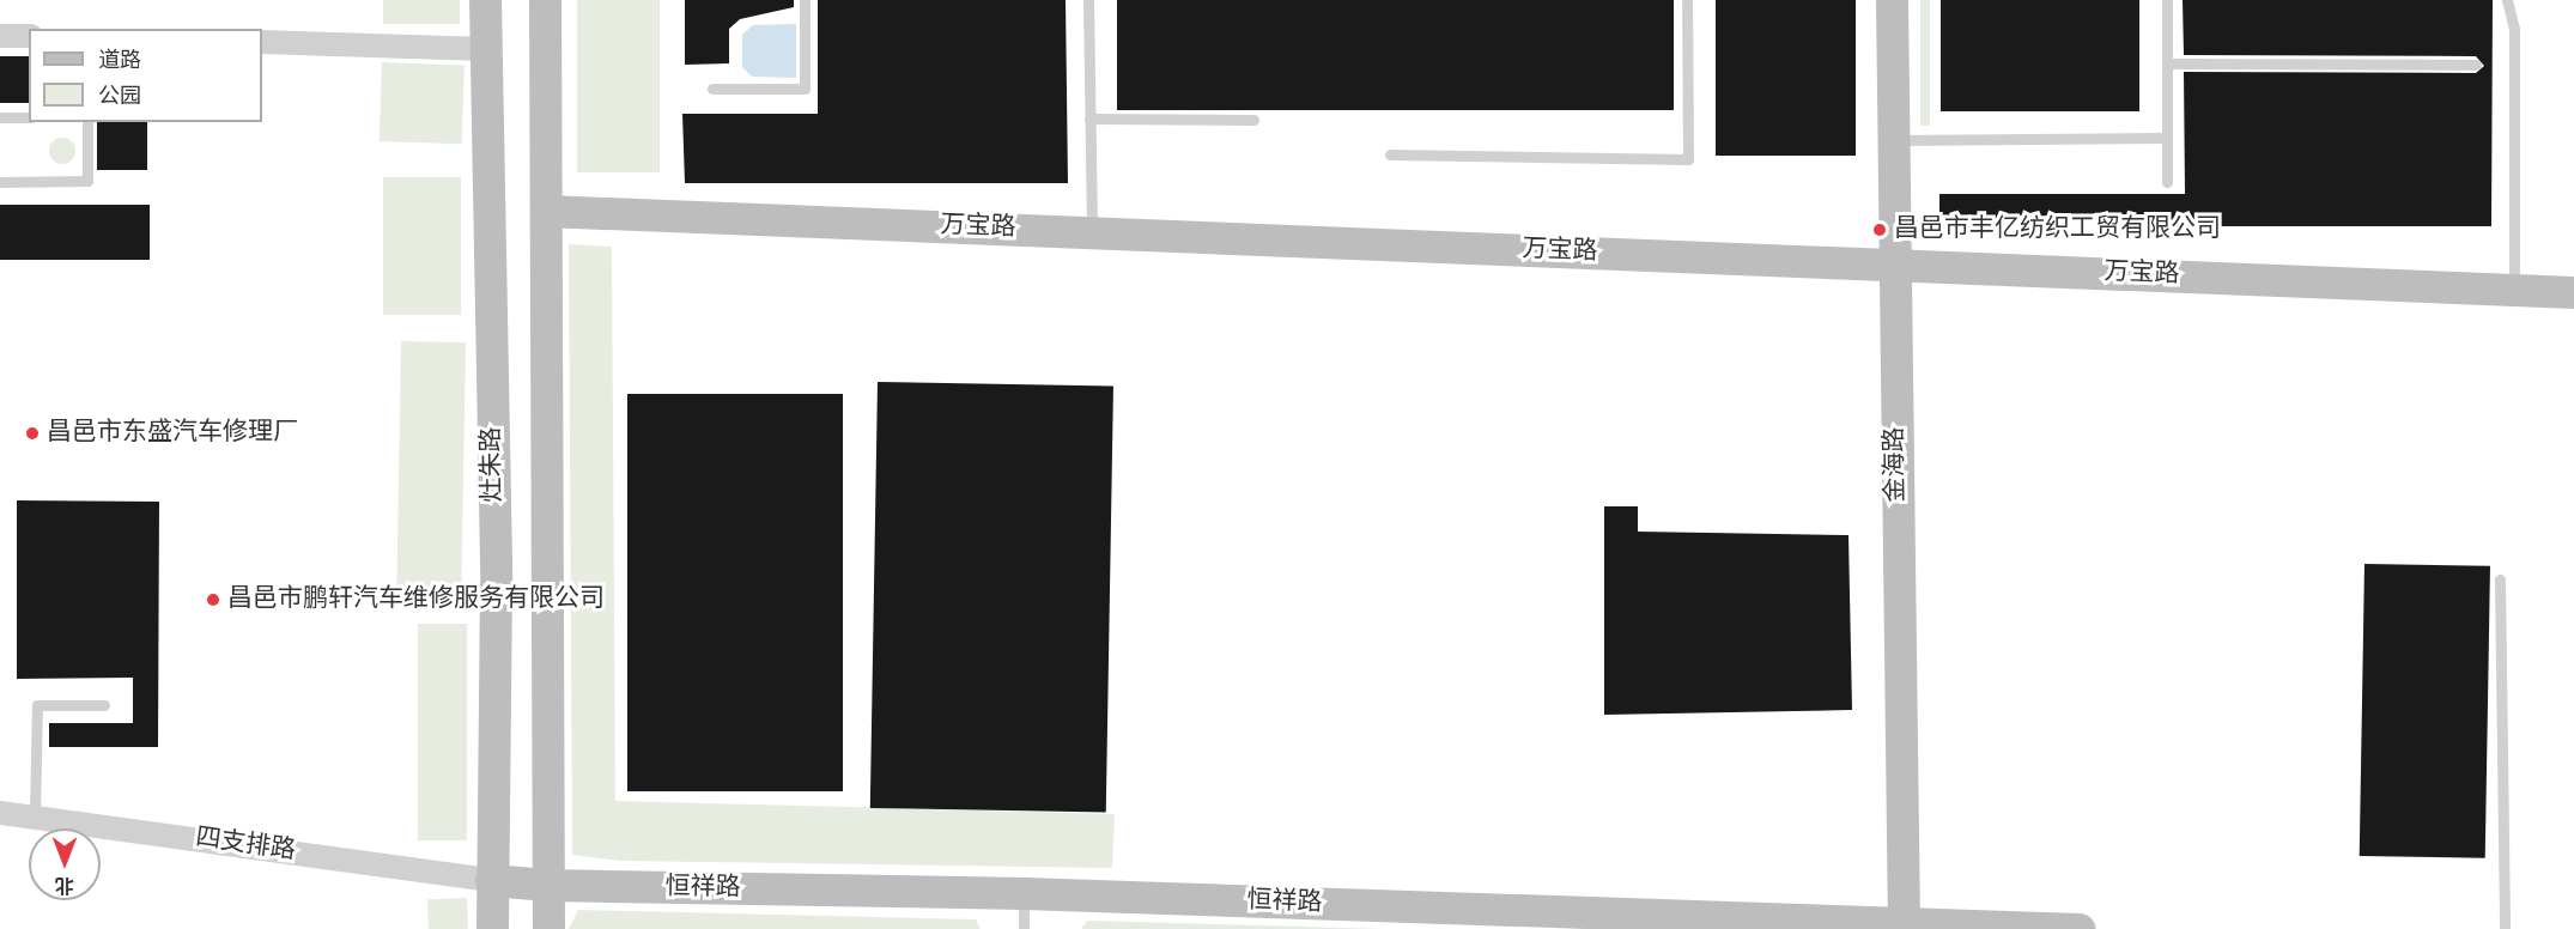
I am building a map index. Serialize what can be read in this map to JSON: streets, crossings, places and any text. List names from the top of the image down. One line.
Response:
{"streets":{"street":["万宝路","灶朱路","金海路","四支排路","恒祥路"]},"crossings":[["万宝路","灶朱路"],["万宝路","金海路"],["灶朱路","四支排路"],["灶朱路","恒祥路"],["金海路","恒祥路"],["四支排路","恒祥路"]],"places":["昌邑市丰亿纺织工贸有限公司","昌邑市东盛汽车修理厂","昌邑市鹏轩汽车维修服务有限公司"],"legend":["道路","公园"],"north":"bottom"}
